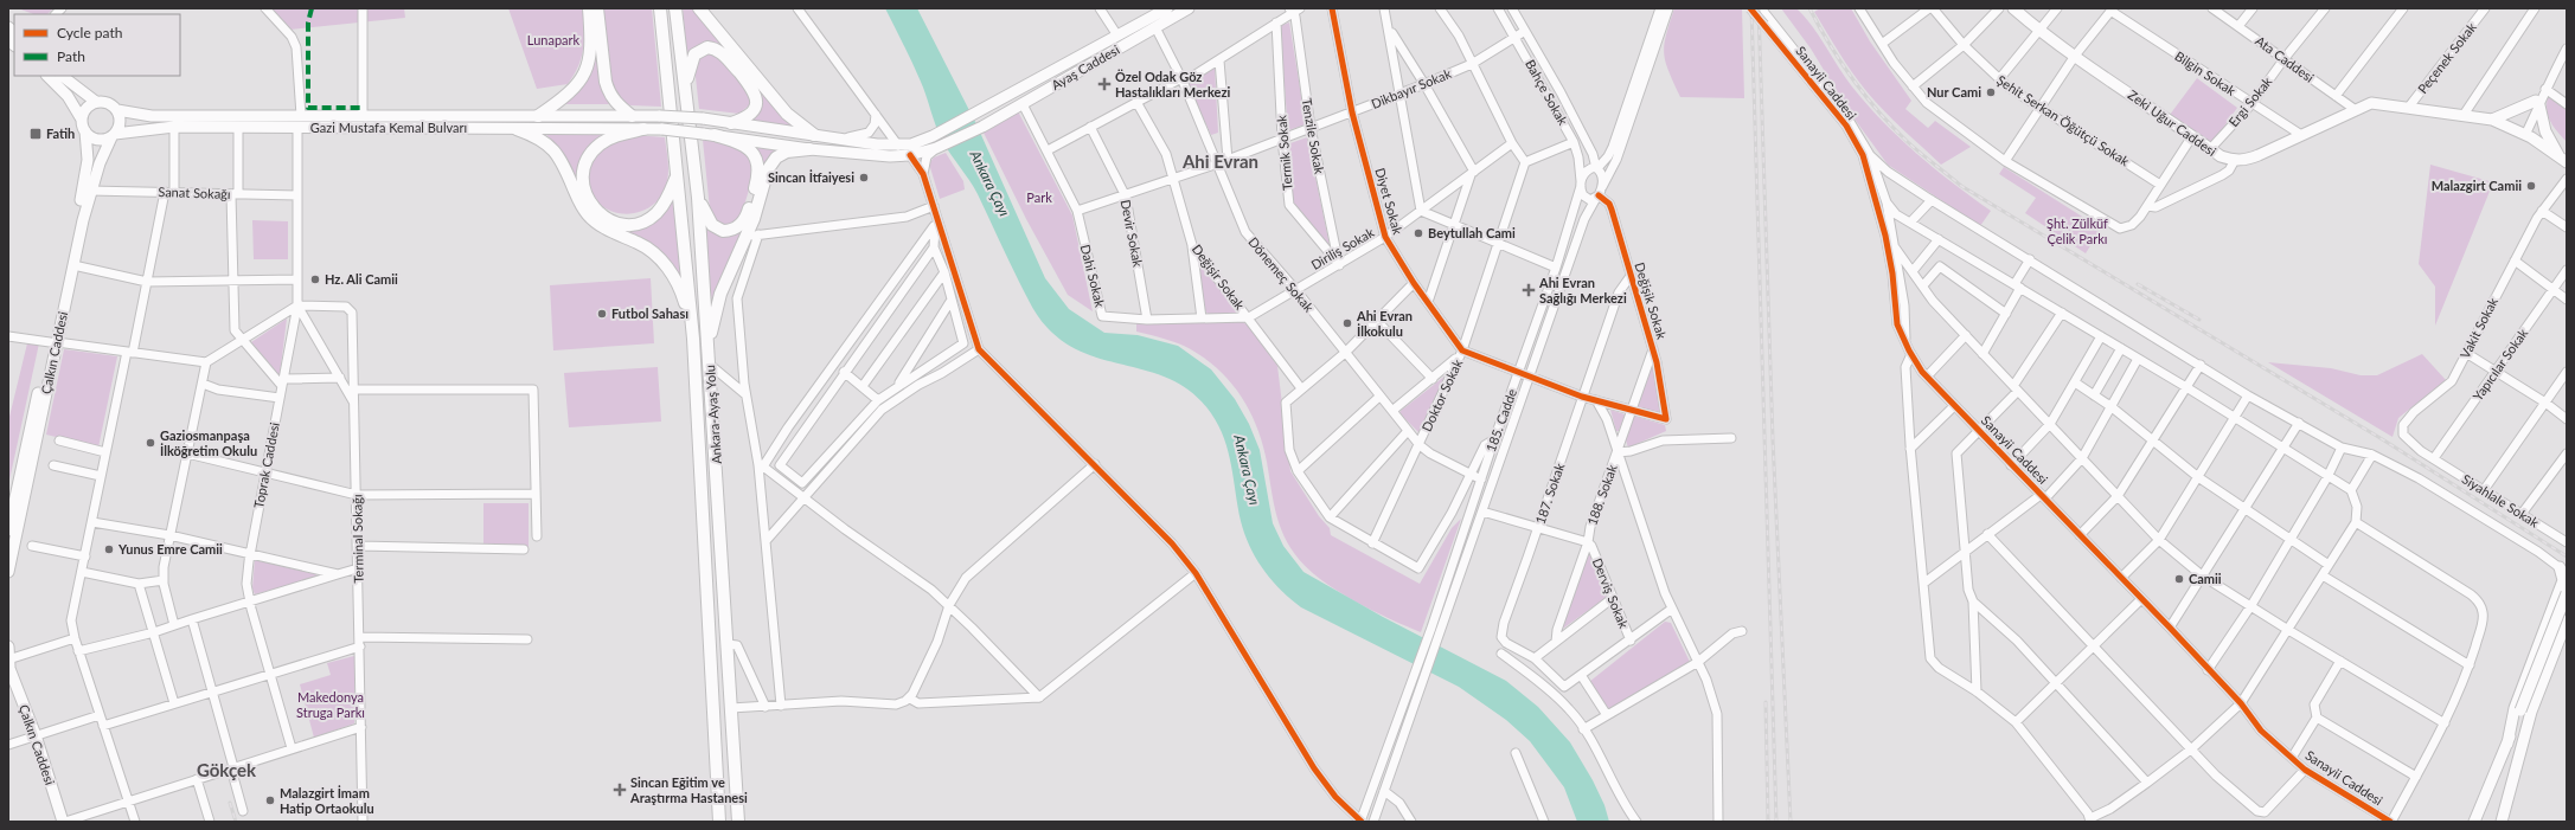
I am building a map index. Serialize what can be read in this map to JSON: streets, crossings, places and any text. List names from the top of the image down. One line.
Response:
{"streets":{"highway":["Ankara-Ayaş Yolu"],"main road":["Ayaş Caddesi","Zeki Uğur Caddesi","Gazi Mustafa Kemal Bulvarı","Çalkın Caddesi"],"street":["Peçenek Sokak","Ata Caddesi","Bilgin Sokak","Sanayii Caddesi","Dikbayır Sokak","Bahçe Sokak","Ergi Sokak","Şehit Serkan Öğütçü Sokak","Tenzile Sokak","Termik Sokak","Sanat Sokağı","Diyet Sokak","Devir Sokak","Diriliş Sokak","Dönemeç Sokak","Dahi Sokak","Değişir Sokak","Değişik Sokak","Vakit Sokak","Yapıcılar Sokak","Doktor Sokak","185. Cadde","Toprak Caddesi","187. Sokak","188. Sokak","Siyahlale Sokak","Terminal Sokağı","Derviş Sokak"]},"crossings":[["Ata Caddesi","Ergi Sokak"],["Ayaş Caddesi","Gazi Mustafa Kemal Bulvarı"],["Ayaş Caddesi","Dönemeç Sokak"],["Ayaş Caddesi","Dahi Sokak"],["Bilgin Sokak","Ergi Sokak"],["Dikbayır Sokak","Bahçe Sokak"],["Dikbayır Sokak","Tenzile Sokak"],["Dikbayır Sokak","Termik Sokak"],["Dikbayır Sokak","Diyet Sokak"],["Dikbayır Sokak","Devir Sokak"],["Dikbayır Sokak","Dönemeç Sokak"],["Dikbayır Sokak","Dahi Sokak"],["Dikbayır Sokak","Değişir Sokak"],["Bahçe Sokak","Değişik Sokak"],["Bahçe Sokak","185. Cadde"],["Ergi Sokak","Zeki Uğur Caddesi"],["Gazi Mustafa Kemal Bulvarı","Çalkın Caddesi"],["Gazi Mustafa Kemal Bulvarı","Toprak Caddesi"],["Tenzile Sokak","Termik Sokak"],["Tenzile Sokak","Diriliş Sokak"],["Termik Sokak","Diriliş Sokak"],["Sanat Sokağı","Çalkın Caddesi"],["Sanat Sokağı","Toprak Caddesi"],["Diyet Sokak","Diriliş Sokak"],["Diyet Sokak","Doktor Sokak"],["Devir Sokak","Dahi Sokak"],["Diriliş Sokak","Dönemeç Sokak"],["Diriliş Sokak","Dahi Sokak"],["Diriliş Sokak","Değişir Sokak"],["Dönemeç Sokak","Doktor Sokak"],["Dönemeç Sokak","185. Cadde"],["Dahi Sokak","Değişir Sokak"],["Değişik Sokak","185. Cadde"],["Değişik Sokak","187. Sokak"],["Değişik Sokak","188. Sokak"],["Vakit Sokak","Yapıcılar Sokak"],["Vakit Sokak","Siyahlale Sokak"],["Yapıcılar Sokak","Siyahlale Sokak"],["185. Cadde","Derviş Sokak"],["Toprak Caddesi","Terminal Sokağı"],["187. Sokak","Derviş Sokak"],["188. Sokak","Derviş Sokak"]],"districts":["Ahi Evran","Gökçek"],"water":["Ankara Çayı"],"parks":["Lunapark","Park","Şht. Zülküf Çelik Parkı","Makedonya Struga Parkı"],"places":{"health":["Özel Odak Göz Hastalıkları Merkezi","Ahi Evran Sağlığı Merkezi","Sincan Eğitim ve Araştırma Hastanesi"],"other":["Nur Cami","Sincan İtfaiyesi","Malazgirt Camii","Beytullah Cami","Hz. Ali Camii","Futbol Sahası","Ahi Evran İlkokulu","Gaziosmanpaşa İlköğretim Okulu","Yunus Emre Camii","Camii","Malazgirt İmam Hatip Ortaokulu"],"transit":["Fatih"]},"legend":["Cycle path","Path"]}
